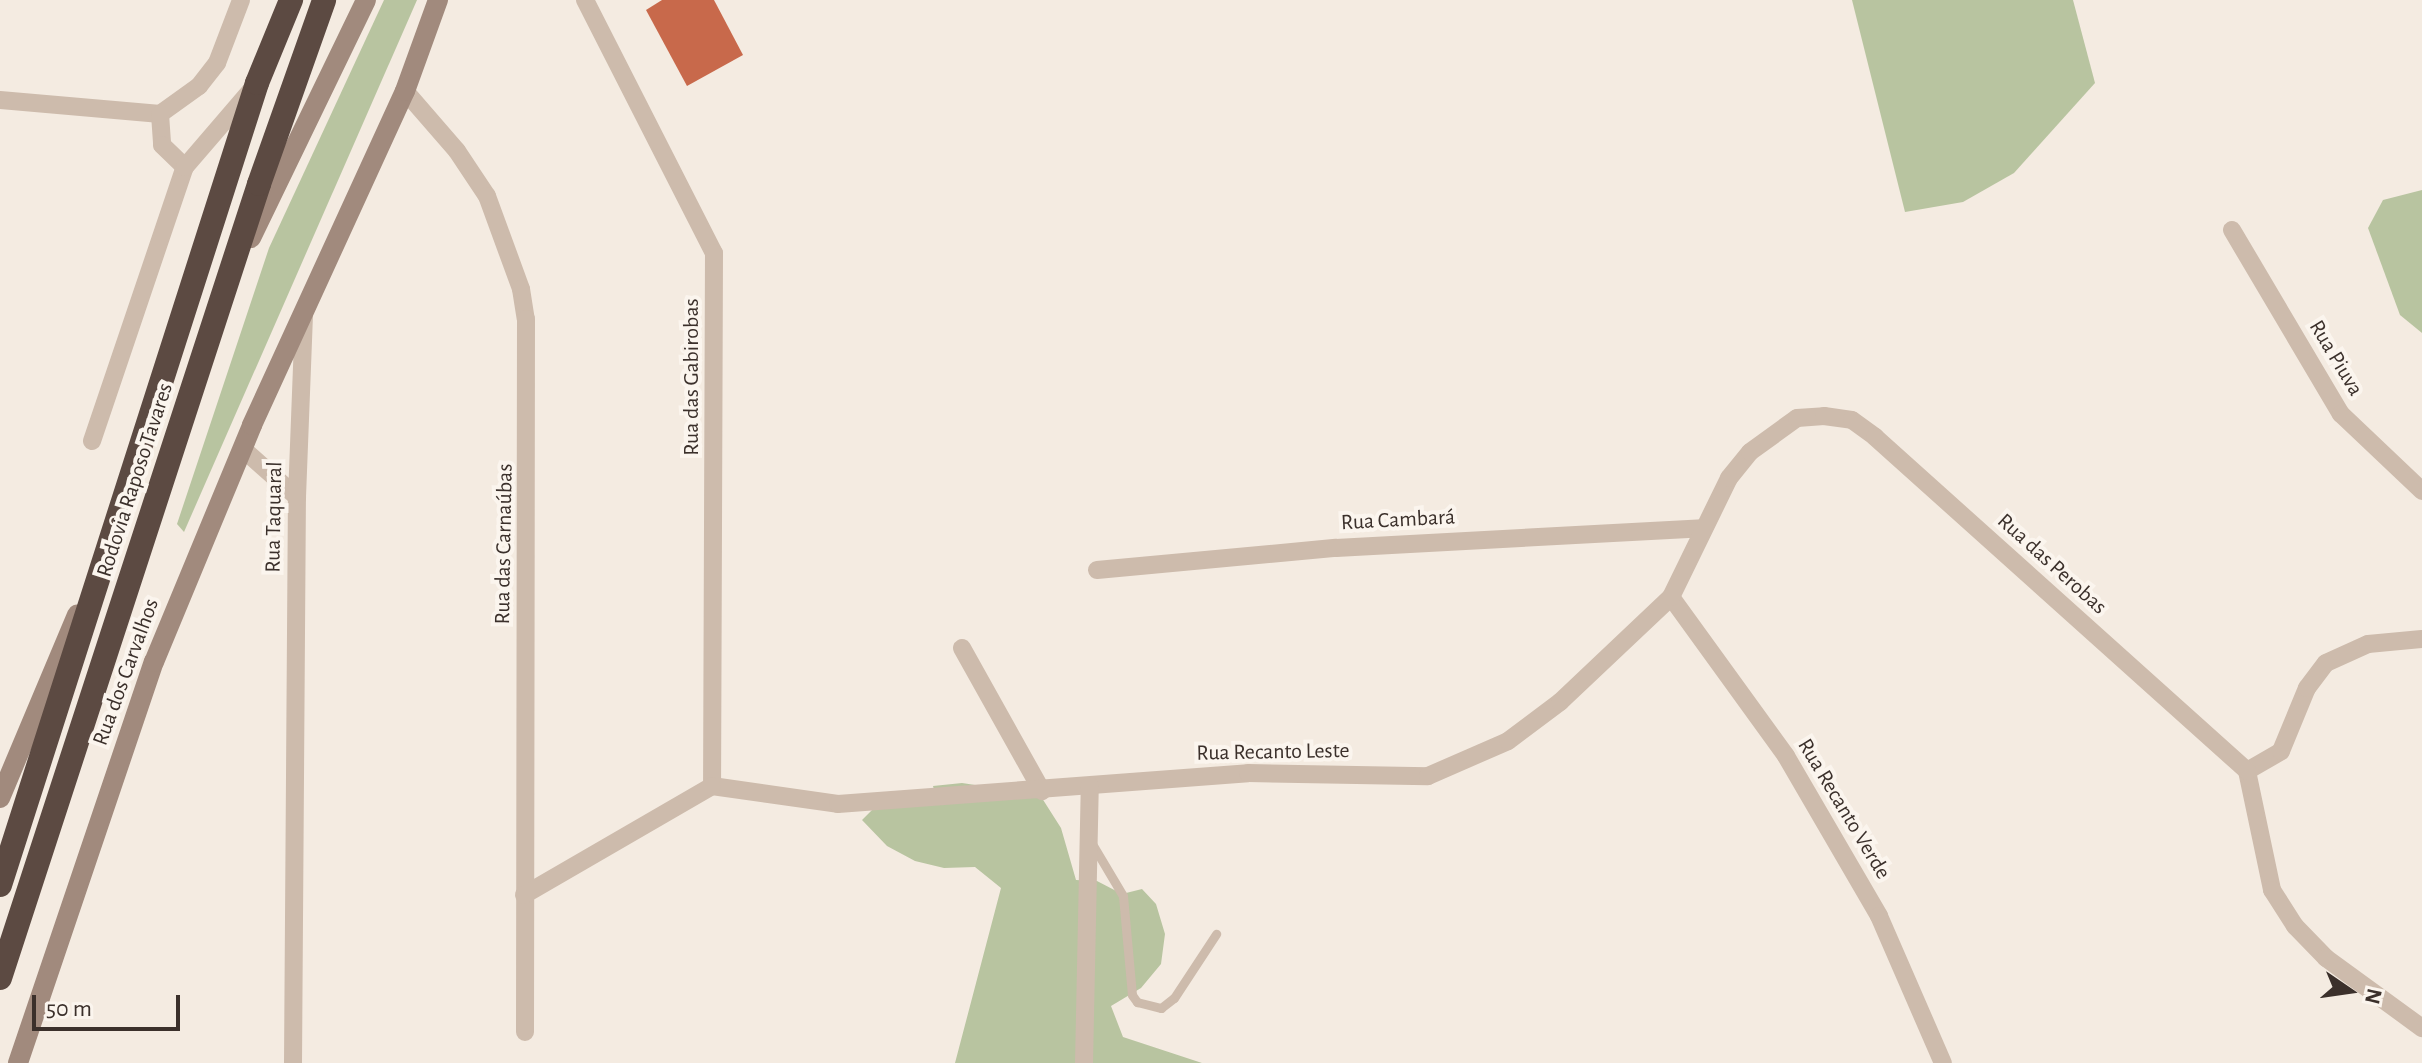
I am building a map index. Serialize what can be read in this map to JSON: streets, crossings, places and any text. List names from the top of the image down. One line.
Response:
{"streets":{"highway":["Rodovia Raposo Tavares"],"main road":["Rua Taquaral","Rua dos Carvalhos"],"street":["Rua Piuva","Rua das Gabirobas","Rua Cambará","Rua das Carnaúbas","Rua das Perobas","Rua Recanto Leste","Rua Recanto Verde"]},"crossings":[["Rua das Gabirobas","Rua Recanto Leste"],["Rua Taquaral","Rua das Carnaúbas"],["Rua Taquaral","Rua dos Carvalhos"],["Rua Cambará","Rua das Perobas"],["Rua das Perobas","Rua Recanto Leste"],["Rua das Perobas","Rua Recanto Verde"],["Rua Recanto Leste","Rua Recanto Verde"]],"scale_bar":"50 m","north":"right"}
